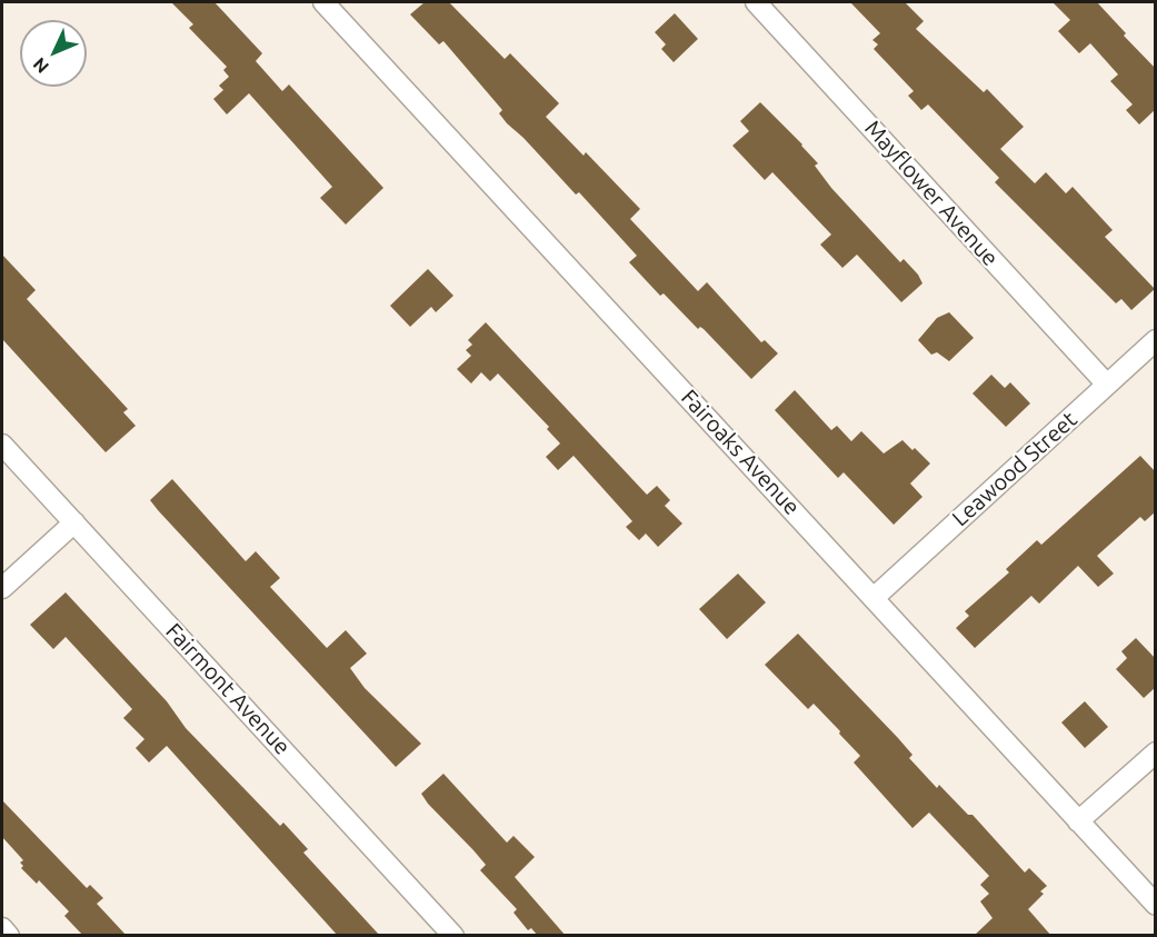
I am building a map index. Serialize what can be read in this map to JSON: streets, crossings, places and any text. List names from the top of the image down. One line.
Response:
{"streets":{"street":["Mayflower Avenue","Fairoaks Avenue","Leawood Street","Fairmont Avenue"]},"crossings":[["Mayflower Avenue","Leawood Street"],["Fairoaks Avenue","Leawood Street"]],"north":"bottom left"}
